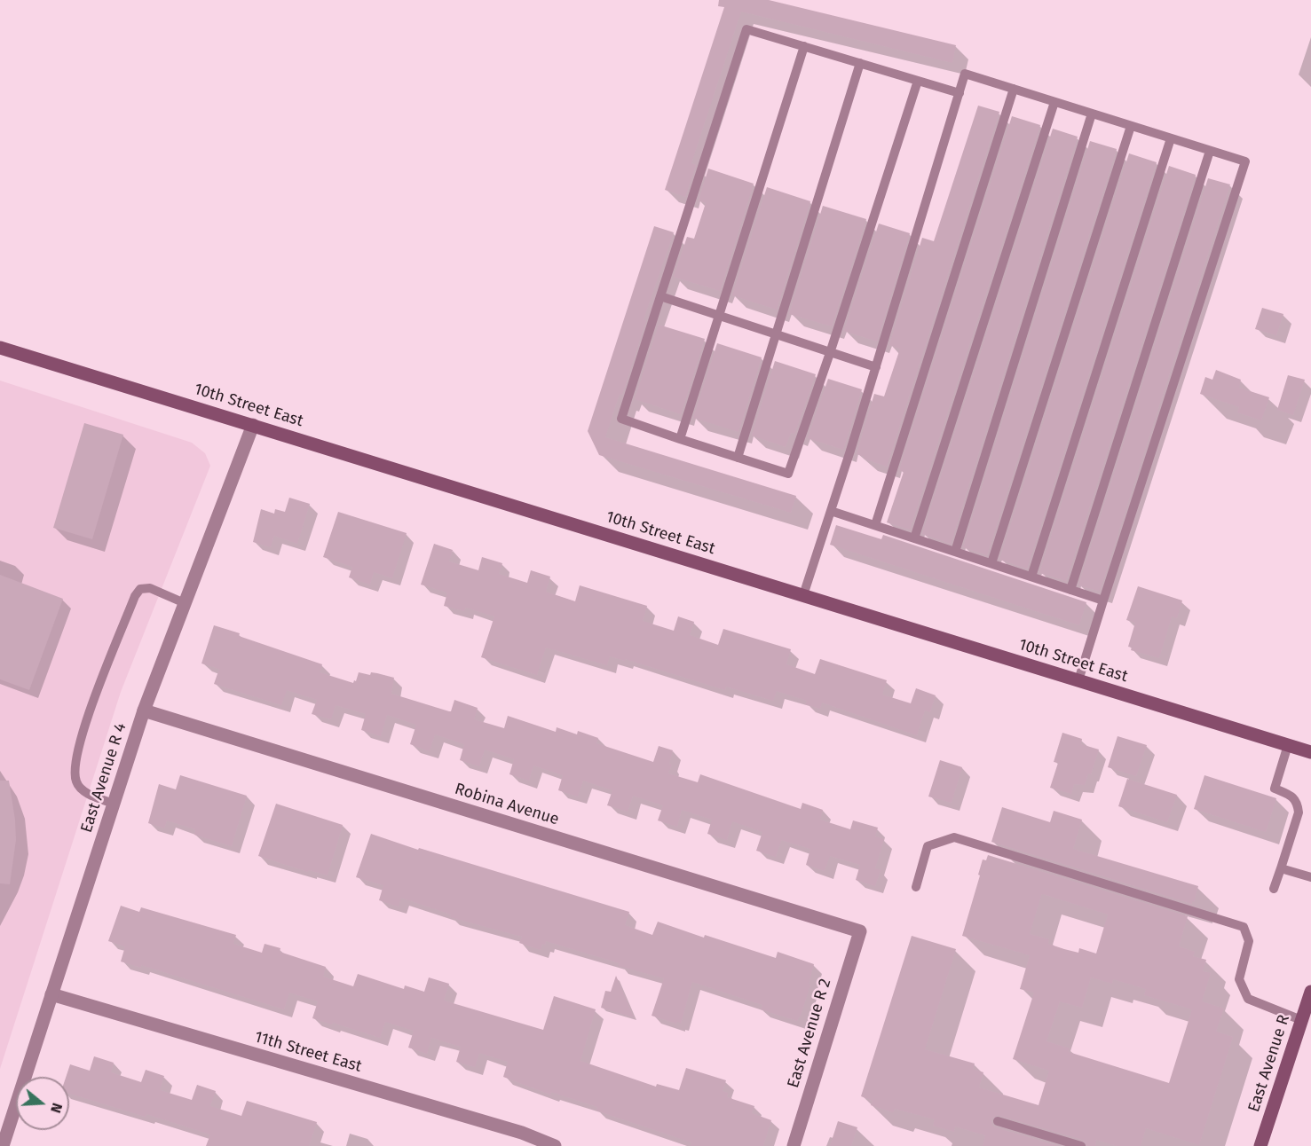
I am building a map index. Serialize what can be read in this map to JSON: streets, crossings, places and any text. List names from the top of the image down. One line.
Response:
{"streets":{"main road":["10th Street East","East Avenue R"],"street":["East Avenue R 4","Robina Avenue","East Avenue R 2","11th Street East"]},"crossings":[["10th Street East","East Avenue R 4"],["East Avenue R 4","Robina Avenue"],["East Avenue R 4","11th Street East"],["Robina Avenue","East Avenue R 2"]],"north":"right"}
